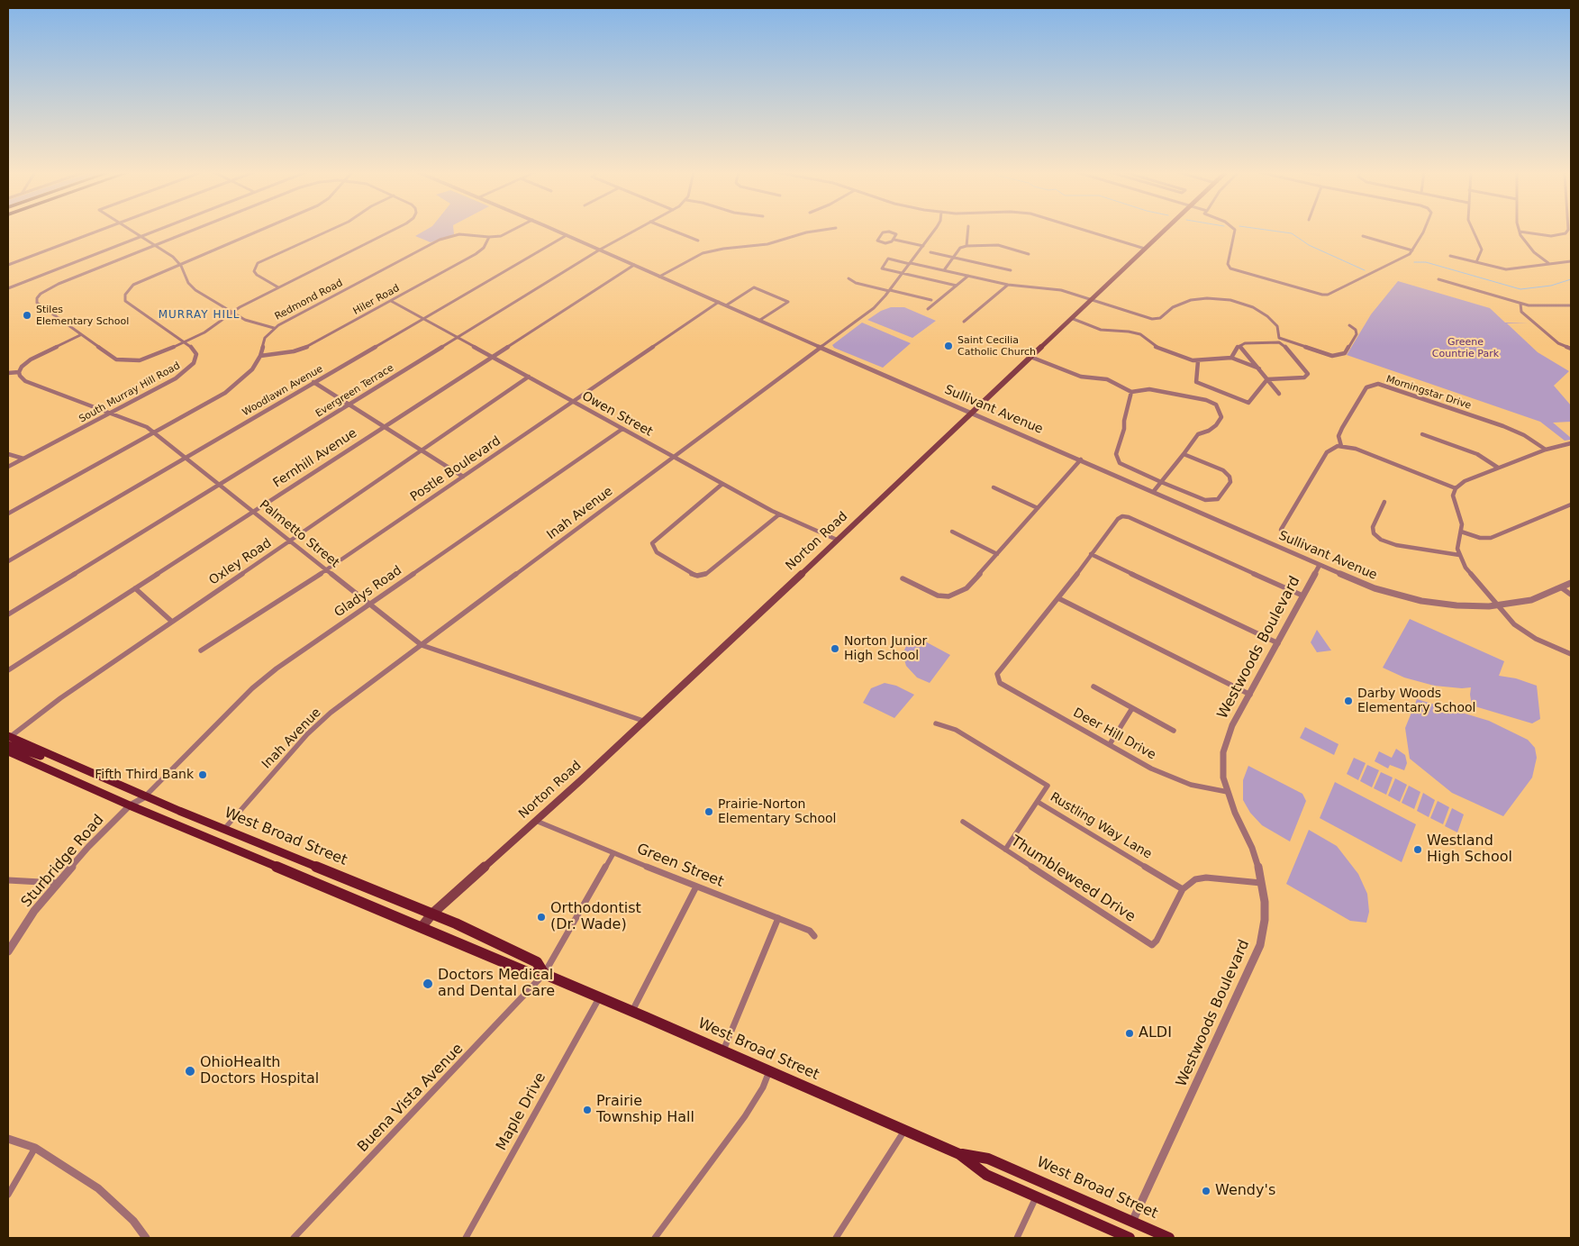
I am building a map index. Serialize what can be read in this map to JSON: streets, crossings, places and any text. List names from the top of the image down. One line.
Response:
{"streets":{"main road":["Norton Road","West Broad Street"],"street":["Redmond Road","Hiler Road","Woodlawn Avenue","Evergreen Terrace","South Murray Hill Road","Morningstar Drive","Sullivant Avenue","Owen Street","Fernhill Avenue","Postle Boulevard","Inah Avenue","Palmetto Street","Oxley Road","Gladys Road","Westwoods Boulevard","Deer Hill Drive","Rustling Way Lane","Sturbridge Road","Green Street","Thumbleweed Drive","Buena Vista Avenue","Maple Drive"]},"crossings":[["Redmond Road","Hiler Road"],["Redmond Road","Palmetto Street"],["Hiler Road","Owen Street"],["Woodlawn Avenue","Sullivant Avenue"],["Woodlawn Avenue","Owen Street"],["Woodlawn Avenue","Palmetto Street"],["Evergreen Terrace","Sullivant Avenue"],["Evergreen Terrace","Owen Street"],["Evergreen Terrace","Palmetto Street"],["South Murray Hill Road","Palmetto Street"],["Sullivant Avenue","Fernhill Avenue"],["Sullivant Avenue","Postle Boulevard"],["Sullivant Avenue","Inah Avenue"],["Sullivant Avenue","Norton Road"],["Sullivant Avenue","Westwoods Boulevard"],["Owen Street","Fernhill Avenue"],["Owen Street","Postle Boulevard"],["Owen Street","Inah Avenue"],["Owen Street","Norton Road"],["Owen Street","Oxley Road"],["Owen Street","Gladys Road"],["Fernhill Avenue","Palmetto Street"],["Postle Boulevard","Palmetto Street"],["Inah Avenue","Palmetto Street"],["Inah Avenue","West Broad Street"],["Palmetto Street","Norton Road"],["Palmetto Street","Oxley Road"],["Palmetto Street","Gladys Road"],["Norton Road","West Broad Street"],["Norton Road","Green Street"],["Oxley Road","West Broad Street"],["Gladys Road","West Broad Street"],["Gladys Road","Sturbridge Road"],["Westwoods Boulevard","Deer Hill Drive"],["Westwoods Boulevard","West Broad Street"],["Rustling Way Lane","Thumbleweed Drive"],["West Broad Street","Sturbridge Road"],["West Broad Street","Buena Vista Avenue"],["West Broad Street","Maple Drive"],["Green Street","Buena Vista Avenue"]],"districts":["MURRAY HILL"],"parks":["Greene Countrie Park"],"places":["Stiles Elementary School","Saint Cecilia Catholic Church","Norton Junior High School","Darby Woods Elementary School","Fifth Third Bank","Prairie-Norton Elementary School","Westland High School","Orthodontist (Dr. Wade)","Doctors Medical and Dental Care","ALDI","OhioHealth Doctors Hospital","Prairie Township Hall","Wendy's"]}
